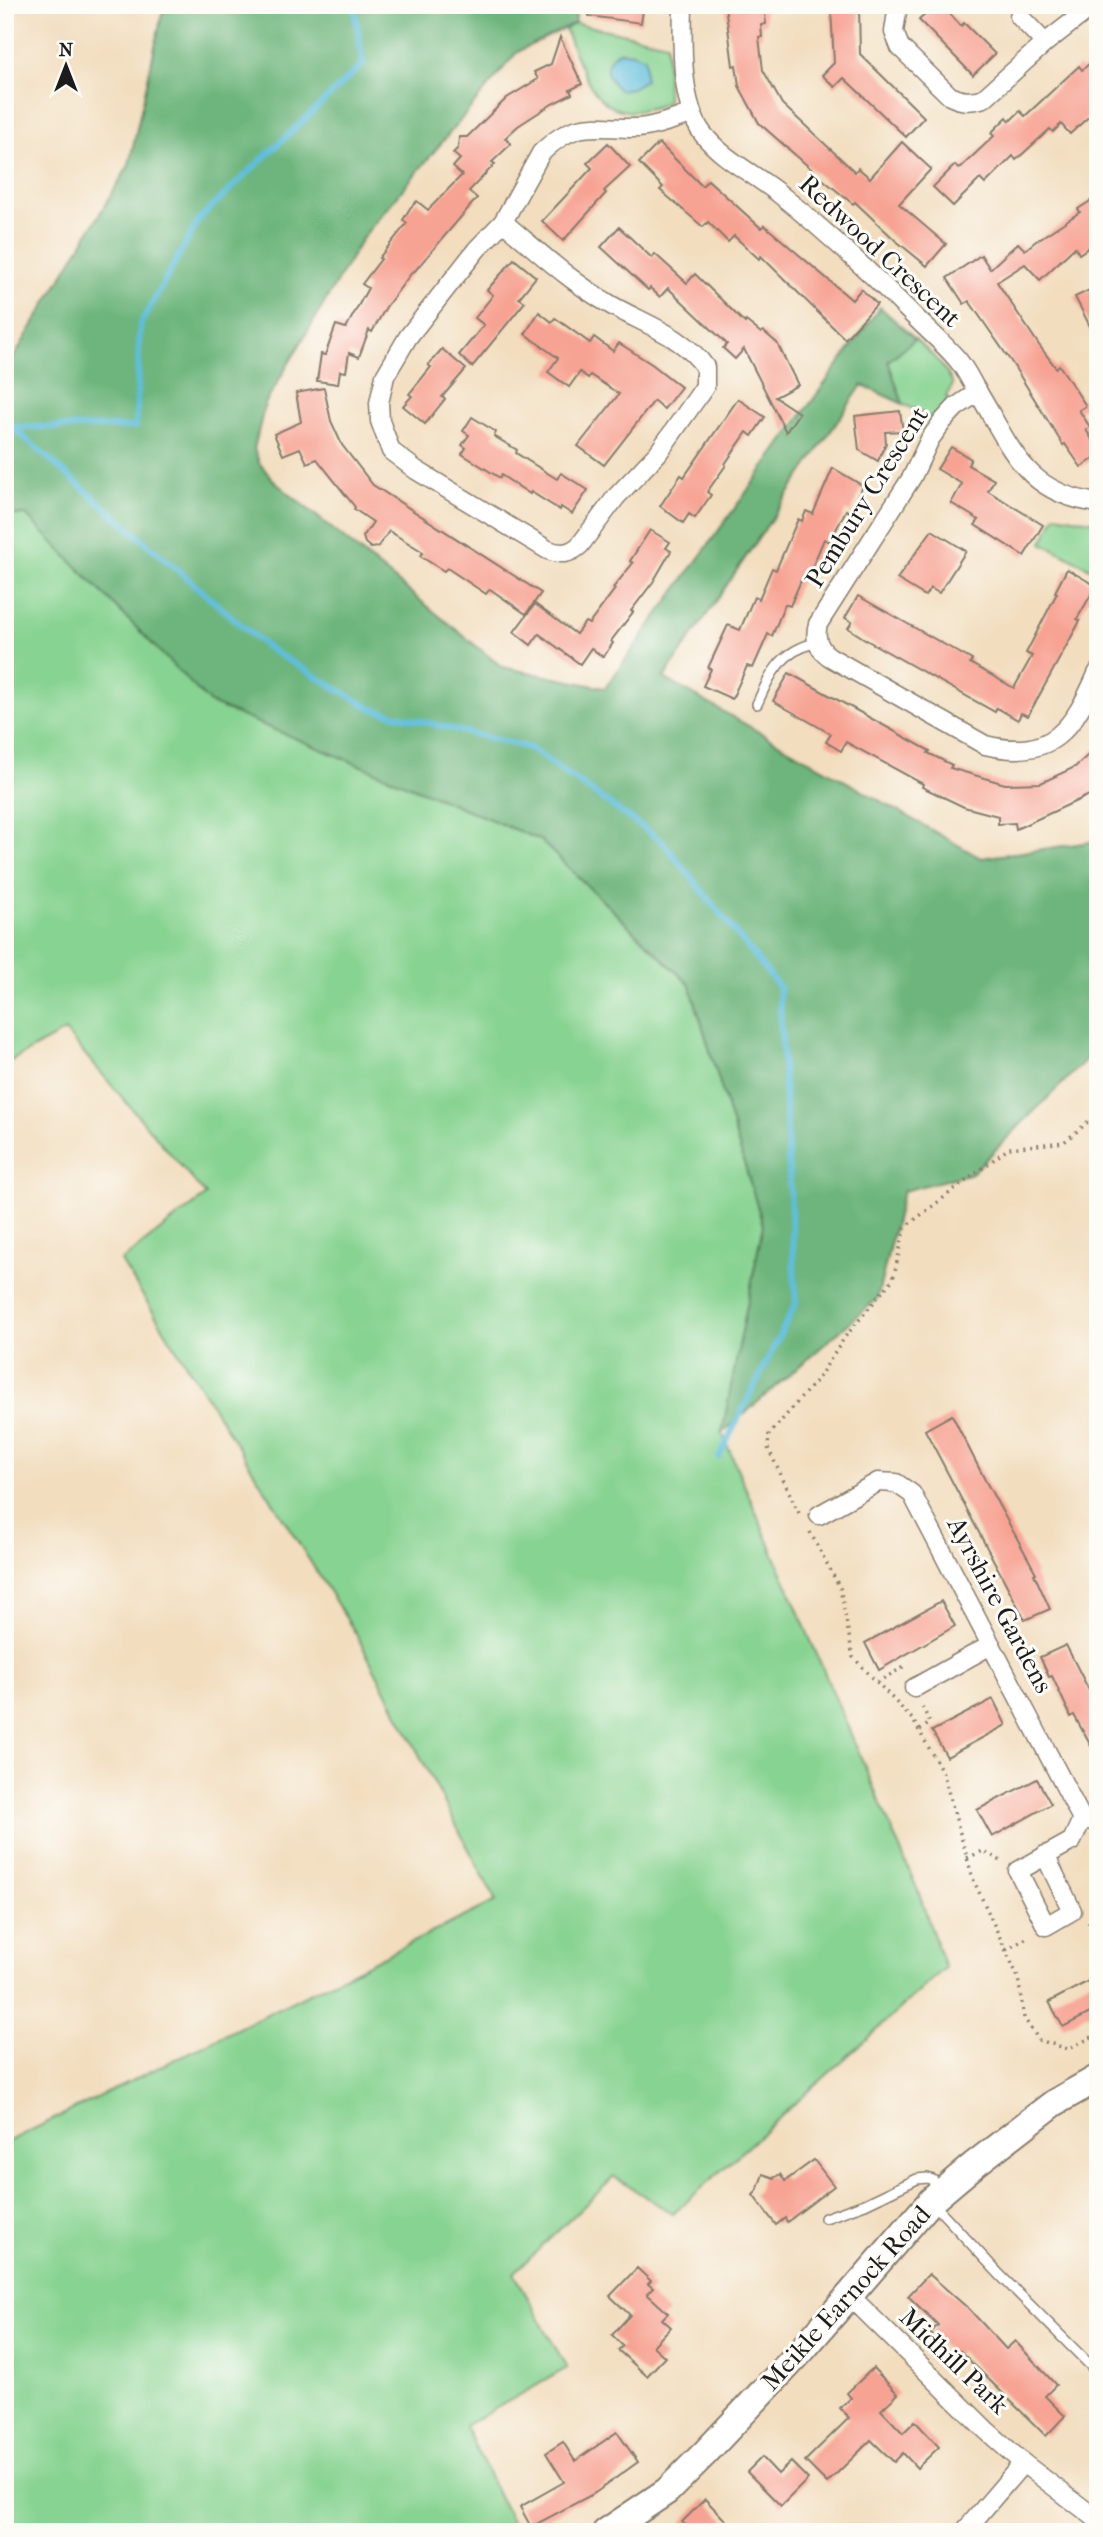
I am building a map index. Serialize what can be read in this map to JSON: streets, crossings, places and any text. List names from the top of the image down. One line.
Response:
{"streets":{"street":["Redwood Crescent","Pembury Crescent","Ayrshire Gardens","Meikle Earnock Road","Midhill Park"]},"crossings":[["Redwood Crescent","Pembury Crescent"],["Meikle Earnock Road","Midhill Park"]],"north":"top"}
